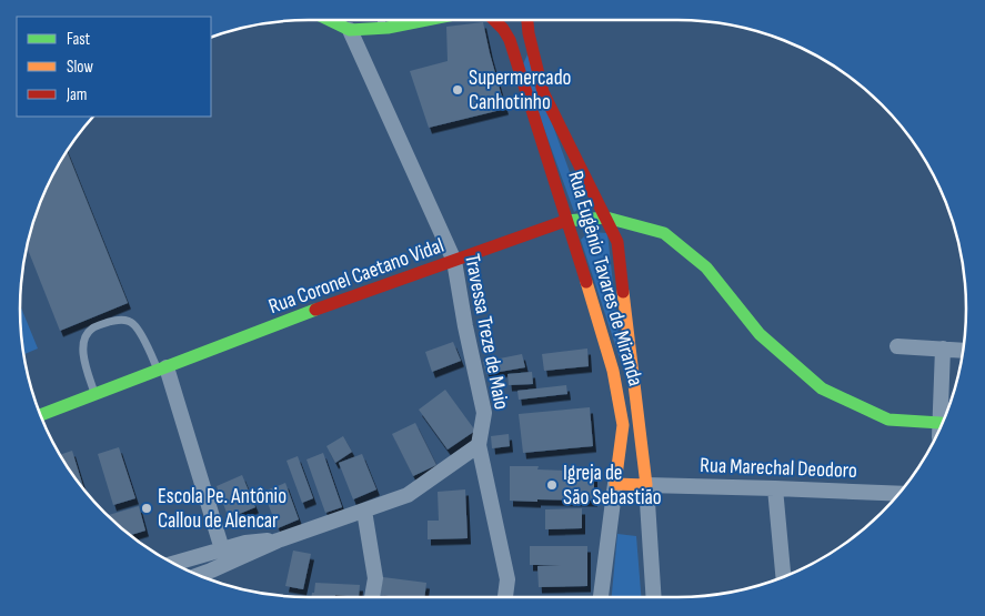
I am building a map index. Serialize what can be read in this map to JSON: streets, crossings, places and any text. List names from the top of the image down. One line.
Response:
{"streets":{"street":["Rua Coronel Caetano Vidal","Rua Eugênio Tavares de Miranda","Travessa Treze de Maio","Rua Marechal Deodoro"]},"crossings":[["Rua Coronel Caetano Vidal","Rua Eugênio Tavares de Miranda"],["Rua Coronel Caetano Vidal","Travessa Treze de Maio"],["Rua Eugênio Tavares de Miranda","Rua Marechal Deodoro"]],"places":["Supermercado Canhotinho","Igreja de São Sebastião","Escola Pe. Antônio Callou de Alencar"],"legend":["Fast","Slow","Jam"]}
